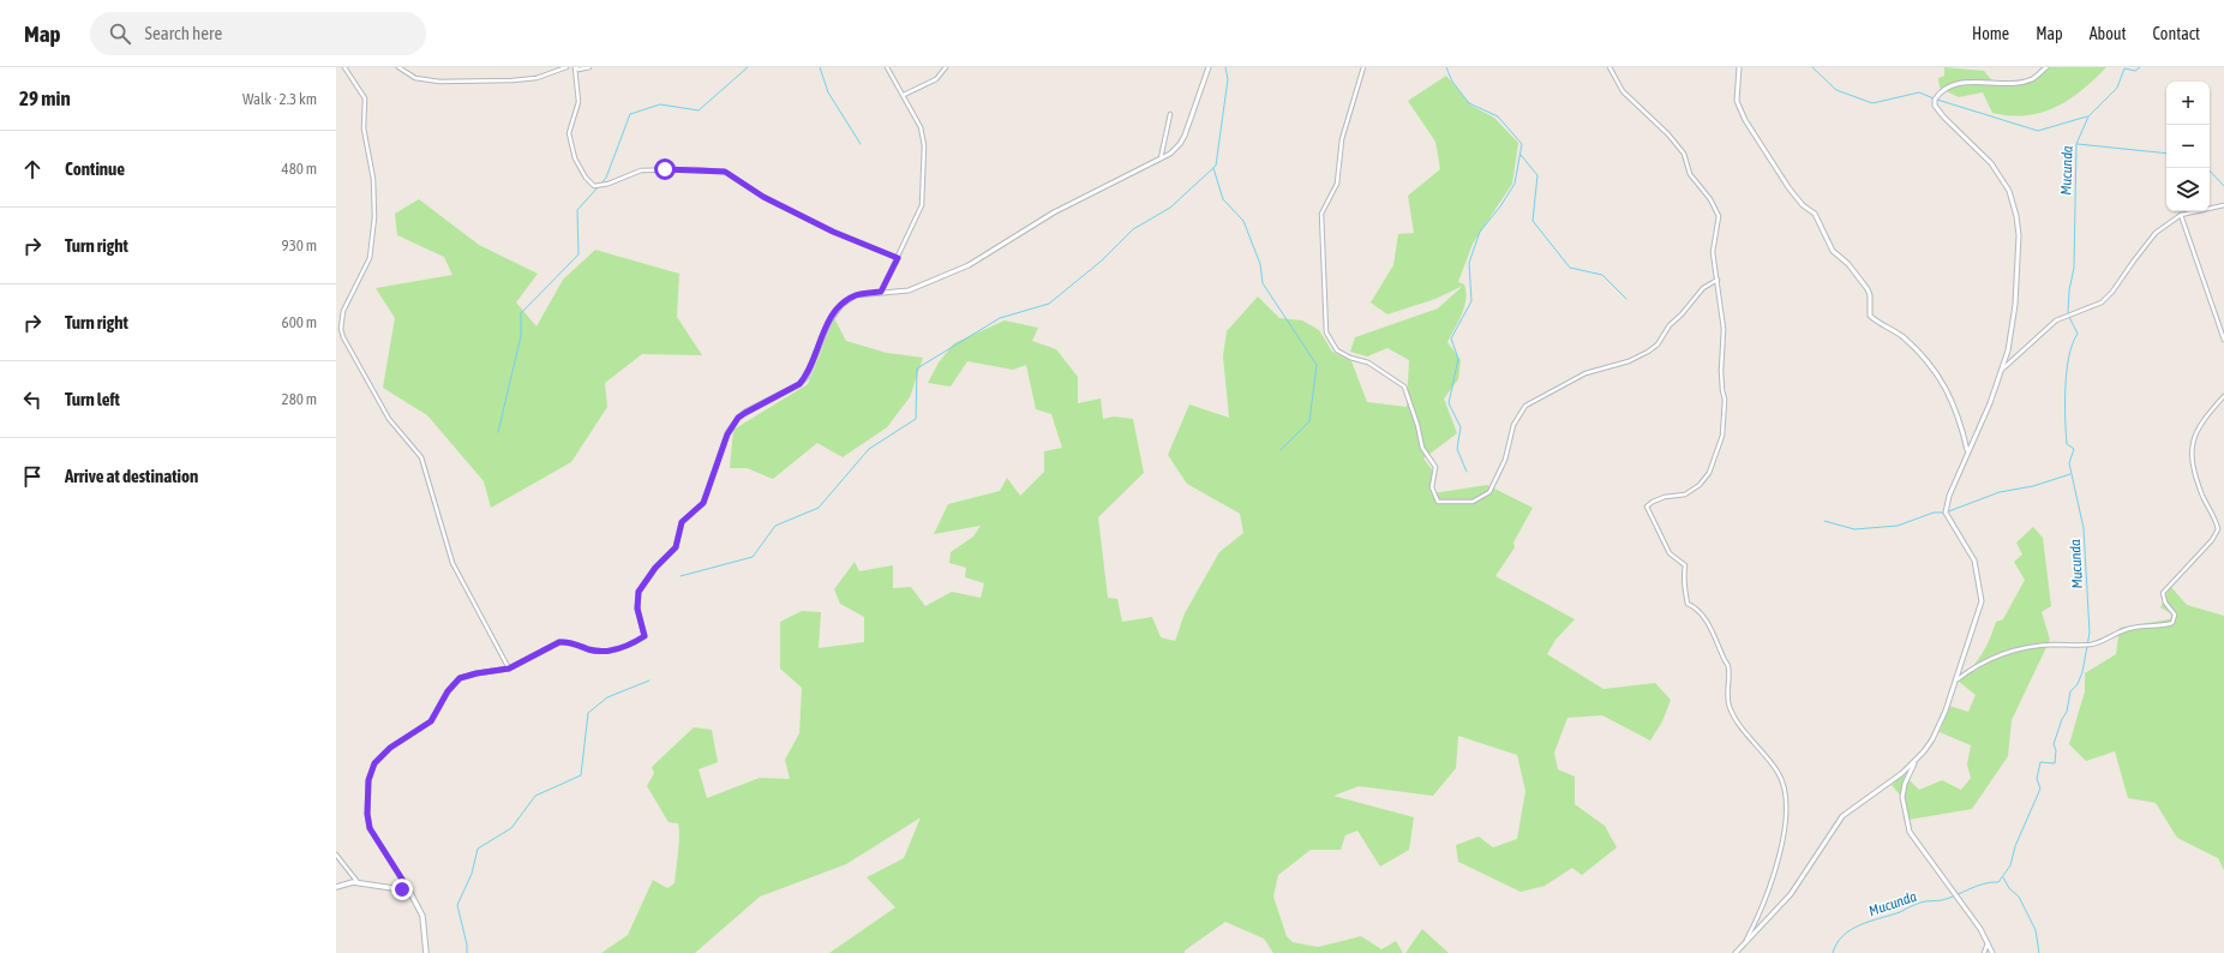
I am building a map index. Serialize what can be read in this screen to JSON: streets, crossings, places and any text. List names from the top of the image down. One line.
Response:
{"water":["Mucunda"],"page":{"header":"Map","search":"Search here","nav":["Home","Map","About","Contact"],"heading":["29 min","Walk · 2.3 km"],"map_buttons":["+","−"],"list":[["Continue","480 m"],["Turn right","930 m"],["Turn right","600 m"],["Turn left","280 m"],"Arrive at destination"]}}
